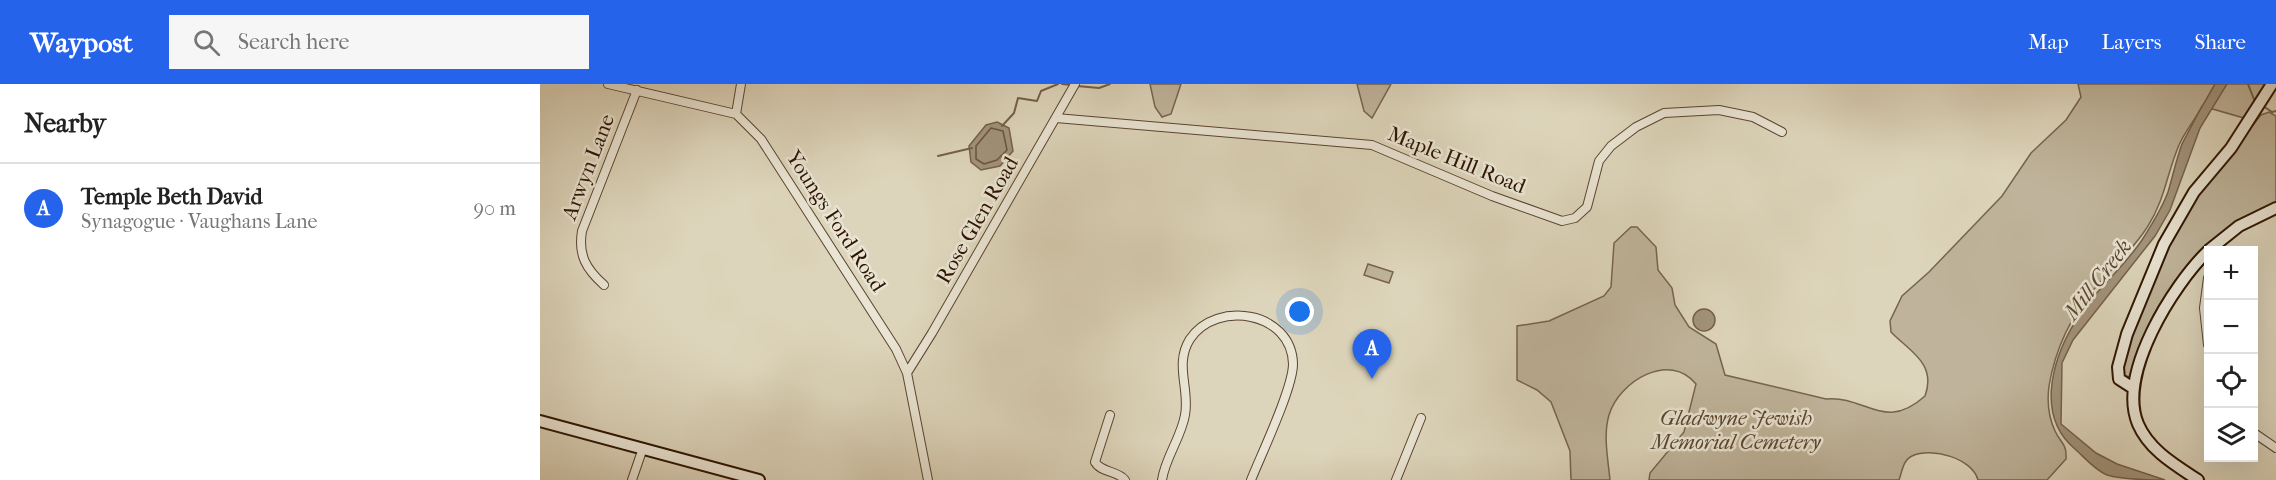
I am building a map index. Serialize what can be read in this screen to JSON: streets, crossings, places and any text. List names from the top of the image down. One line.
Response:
{"streets":{"street":["Maple Hill Road","Arwyn Lane","Rose Glen Road","Youngs Ford Road"]},"crossings":[["Maple Hill Road","Rose Glen Road"],["Arwyn Lane","Youngs Ford Road"],["Rose Glen Road","Youngs Ford Road"]],"water":["Mill Creek"],"parks":["Gladwyne Jewish Memorial Cemetery"],"page":{"header":"Waypost","search":"Search here","nav":["Map","Layers","Share"],"heading":"Nearby","list":[{"mark":"A","name":"Temple Beth David","note":"Synagogue · Vaughans Lane","value":"90 m"}],"map_buttons":["+","−"],"pins":"A"}}
